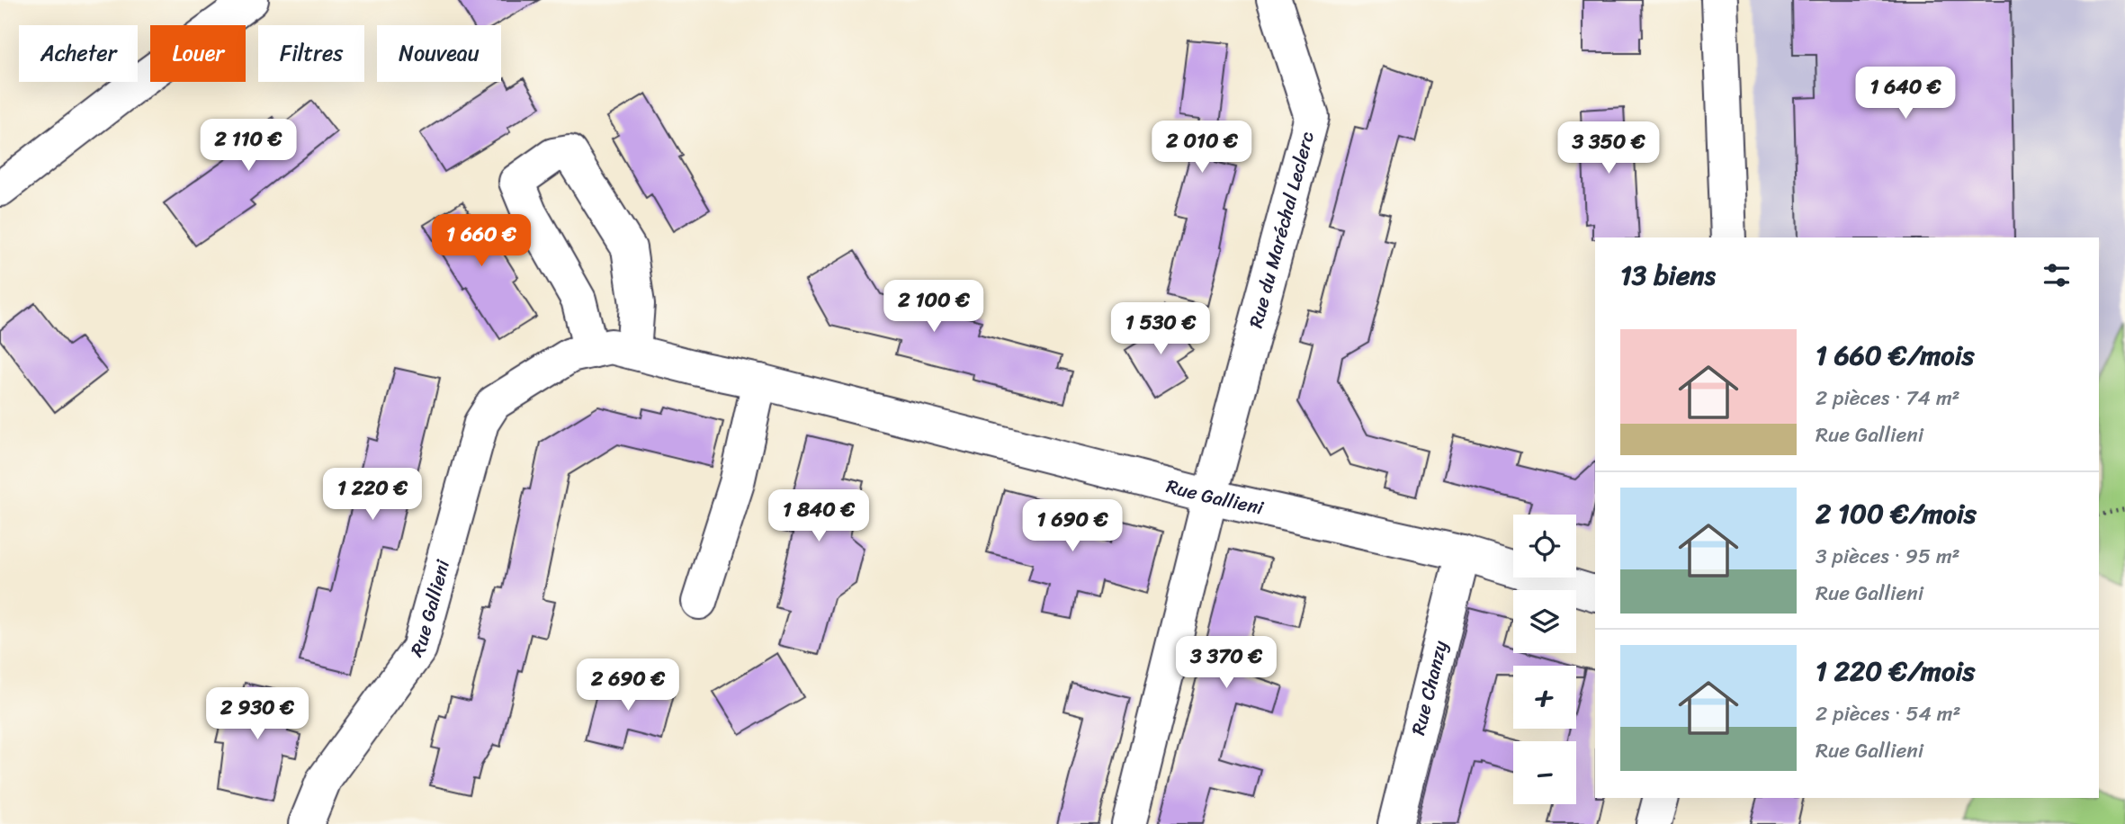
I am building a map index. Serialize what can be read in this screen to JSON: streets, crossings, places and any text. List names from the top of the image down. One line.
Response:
{"streets":{"street":["Rue du Maréchal Leclerc","Rue Gallieni","Rue Chanzy"]},"crossings":[["Rue du Maréchal Leclerc","Rue Gallieni"],["Rue Gallieni","Rue Chanzy"]],"page":{"chip":["Acheter","Louer","Filtres","Nouveau"],"price":["1 640 €","2 110 €","2 010 €","3 350 €","1 660 €","2 100 €","1 530 €","1 220 €","1 840 €","1 690 €","3 370 €","2 690 €","2 930 €"],"heading":"13 biens","list":[{"name":"1 660 €/mois","note":"2 pièces · 74 m² · Rue Gallieni"},{"name":"2 100 €/mois","note":"3 pièces · 95 m² · Rue Gallieni"},{"name":"1 220 €/mois","note":"2 pièces · 54 m² · Rue Gallieni"}],"map_buttons":["+","−"]}}
